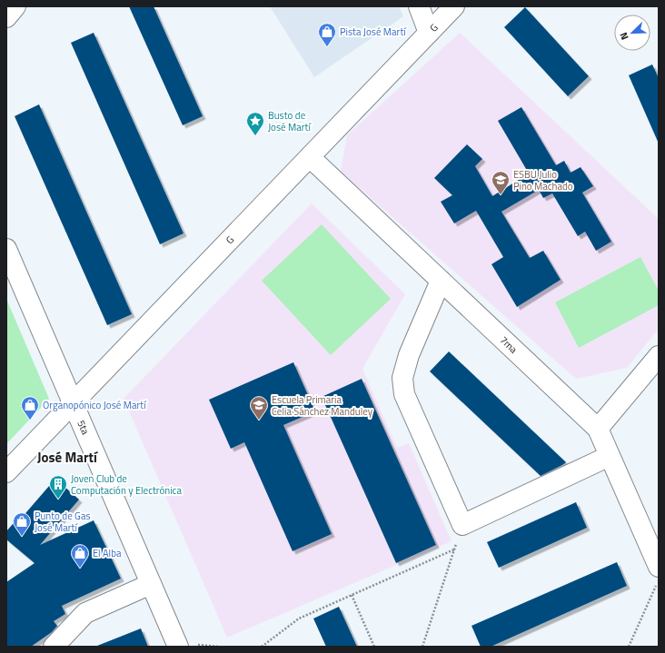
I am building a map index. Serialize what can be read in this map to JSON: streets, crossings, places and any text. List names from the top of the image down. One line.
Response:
{"streets":{"street":["G","7ma","5ta"]},"crossings":[["G","7ma"],["G","5ta"]],"districts":["José Martí"],"places":{"shop":["Pista José Martí","Organopónico José Martí","Punto de Gas José Martí","El Alba"],"place":["Busto de José Martí"],"school or university":["ESBU Julio Pino Machado","Escuela Primaria Celia Sánchez Manduley"],"building":["Joven Club de Computación y Electrónica"]},"north":"bottom left"}
